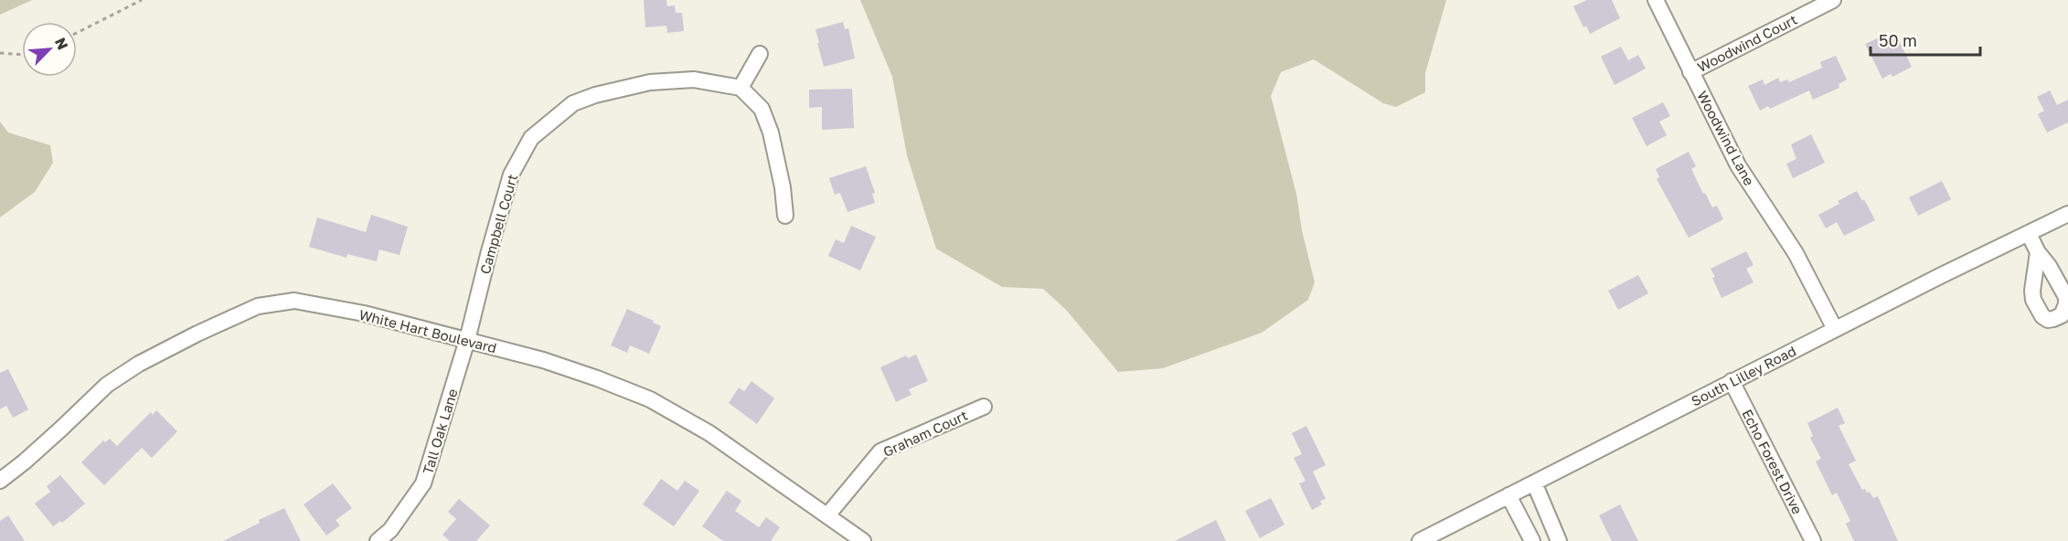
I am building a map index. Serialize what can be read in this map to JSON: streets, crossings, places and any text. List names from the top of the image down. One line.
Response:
{"streets":{"street":["Woodwind Court","Woodwind Lane","Campbell Court","White Hart Boulevard","South Lilley Road","Tall Oak Lane","Graham Court","Echo Forest Drive"]},"crossings":[["Woodwind Court","Woodwind Lane"],["Woodwind Lane","South Lilley Road"],["Campbell Court","White Hart Boulevard"],["Campbell Court","Tall Oak Lane"],["White Hart Boulevard","Tall Oak Lane"],["White Hart Boulevard","Graham Court"],["South Lilley Road","Echo Forest Drive"]],"scale_bar":"50 m","north":"top right"}
